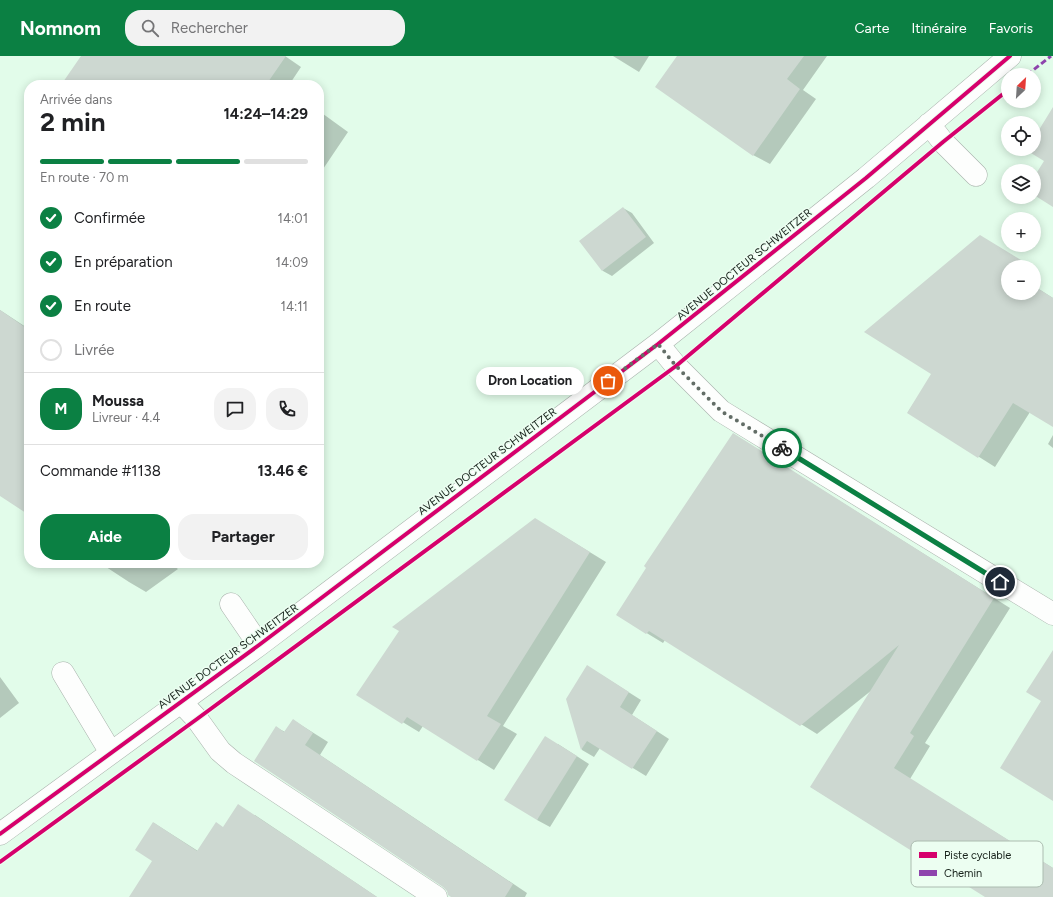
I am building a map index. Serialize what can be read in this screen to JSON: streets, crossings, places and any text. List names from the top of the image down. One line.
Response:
{"streets":{"street":["AVENUE DOCTEUR SCHWEITZER"]},"places":["Dron Location"],"legend":["Piste cyclable","Chemin"],"north":"top right","page":{"header":"Nomnom","search":"Rechercher","nav":["Carte","Itinéraire","Favoris"],"map_buttons":["+","−"],"heading":["2 min","Arrivée dans","14:24–14:29"],"panel":["Moussa","Livreur · 4.4","Commande #1138","13.46 €"],"bar":"En route · 70 m","list":[["Confirmée","14:01"],["En préparation","14:09"],["En route","14:11"],"Livrée"],"bubble":"Dron Location","round":"M","buttons":["Aide","Partager"]}}
